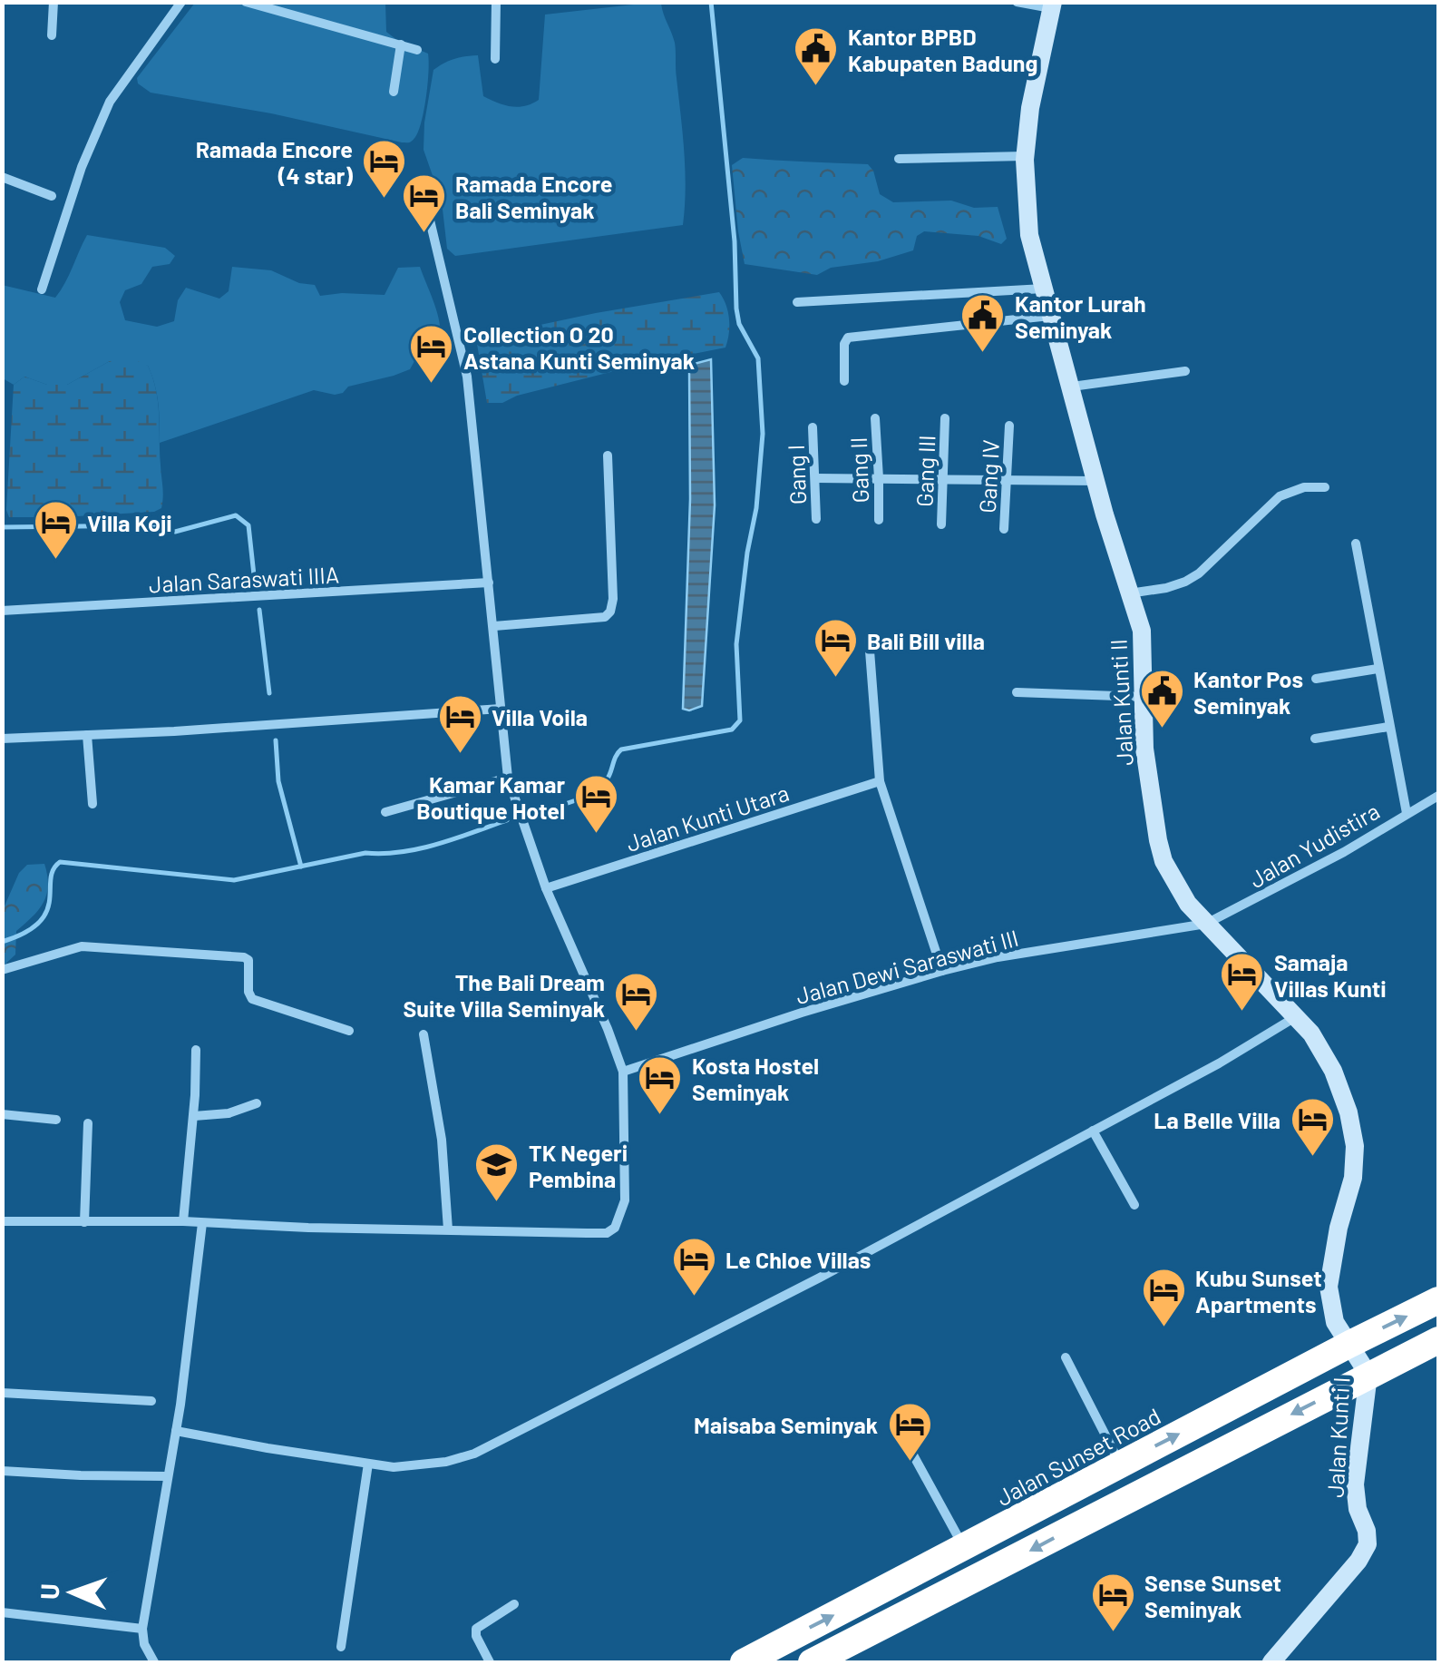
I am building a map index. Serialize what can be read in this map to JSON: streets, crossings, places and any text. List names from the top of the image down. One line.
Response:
{"streets":{"highway":["Jalan Sunset Road"],"street":["Gang II","Gang III","Gang I","Gang IV","Jalan Saraswati IIIA","Jalan Kunti II","Jalan Kunti Utara","Jalan Yudistira","Jalan Dewi Saraswati III","Jalan Kunti I"]},"crossings":[["Jalan Kunti II","Jalan Yudistira"],["Jalan Kunti II","Jalan Dewi Saraswati III"],["Jalan Kunti II","Jalan Kunti I"],["Jalan Kunti II","Jalan Sunset Road"],["Jalan Yudistira","Jalan Dewi Saraswati III"],["Jalan Kunti I","Jalan Sunset Road"]],"places":{"public building":["Kantor BPBD Kabupaten Badung","Kantor Lurah Seminyak","Kantor Pos Seminyak"],"hotel":["Ramada Encore (4 star)","Ramada Encore Bali Seminyak","Collection O 20 Astana Kunti Seminyak","Villa Koji","Bali Bill villa","Villa Voila","Kamar Kamar Boutique Hotel","Samaja Villas Kunti","The Bali Dream Suite Villa Seminyak","Kosta Hostel Seminyak","La Belle Villa","Le Chloe Villas","Kubu Sunset Apartments","Maisaba Seminyak","Sense Sunset Seminyak"],"school or university":["TK Negeri Pembina"]},"north":"left"}
